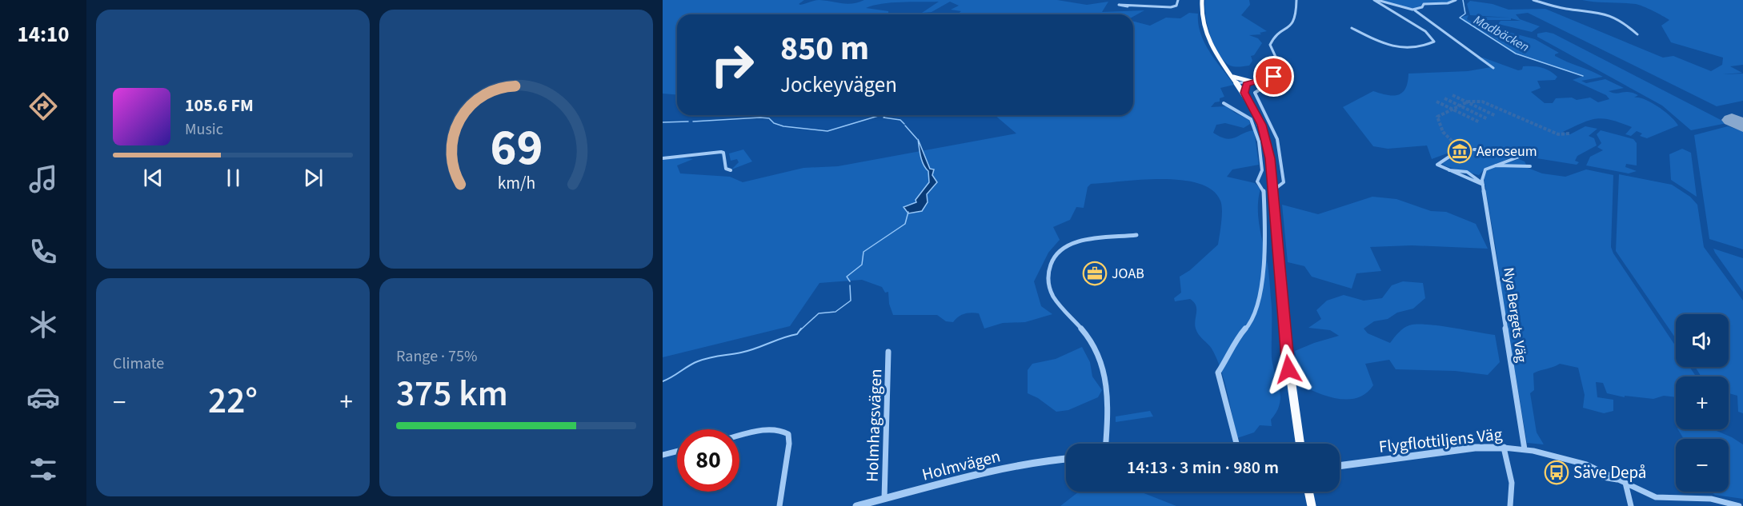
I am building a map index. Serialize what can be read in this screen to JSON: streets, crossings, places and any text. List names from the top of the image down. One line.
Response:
{"streets":{"street":["Nya Bergets Väg","Holmhagsvägen","Flygflottiljens Väg","Holmvägen"]},"crossings":[["Nya Bergets Väg","Flygflottiljens Väg"],["Holmhagsvägen","Holmvägen"]],"water":["Madbäcken"],"places":{"museum":["Aeroseum"],"office":["JOAB"],"bus stop":["Säve Depå"]},"page":{"tabs":"14:10","turn":["850 m","Jockeyvägen"],"song":["105.6 FM","Music"],"tile":["Climate",["Range · 75%","375 km"]],"map_buttons":["+","−"],"heat":["−","22°","+"],"limit":"80","trip":"14:13 · 3 min · 980 m","gauge":["69","km/h"]}}
